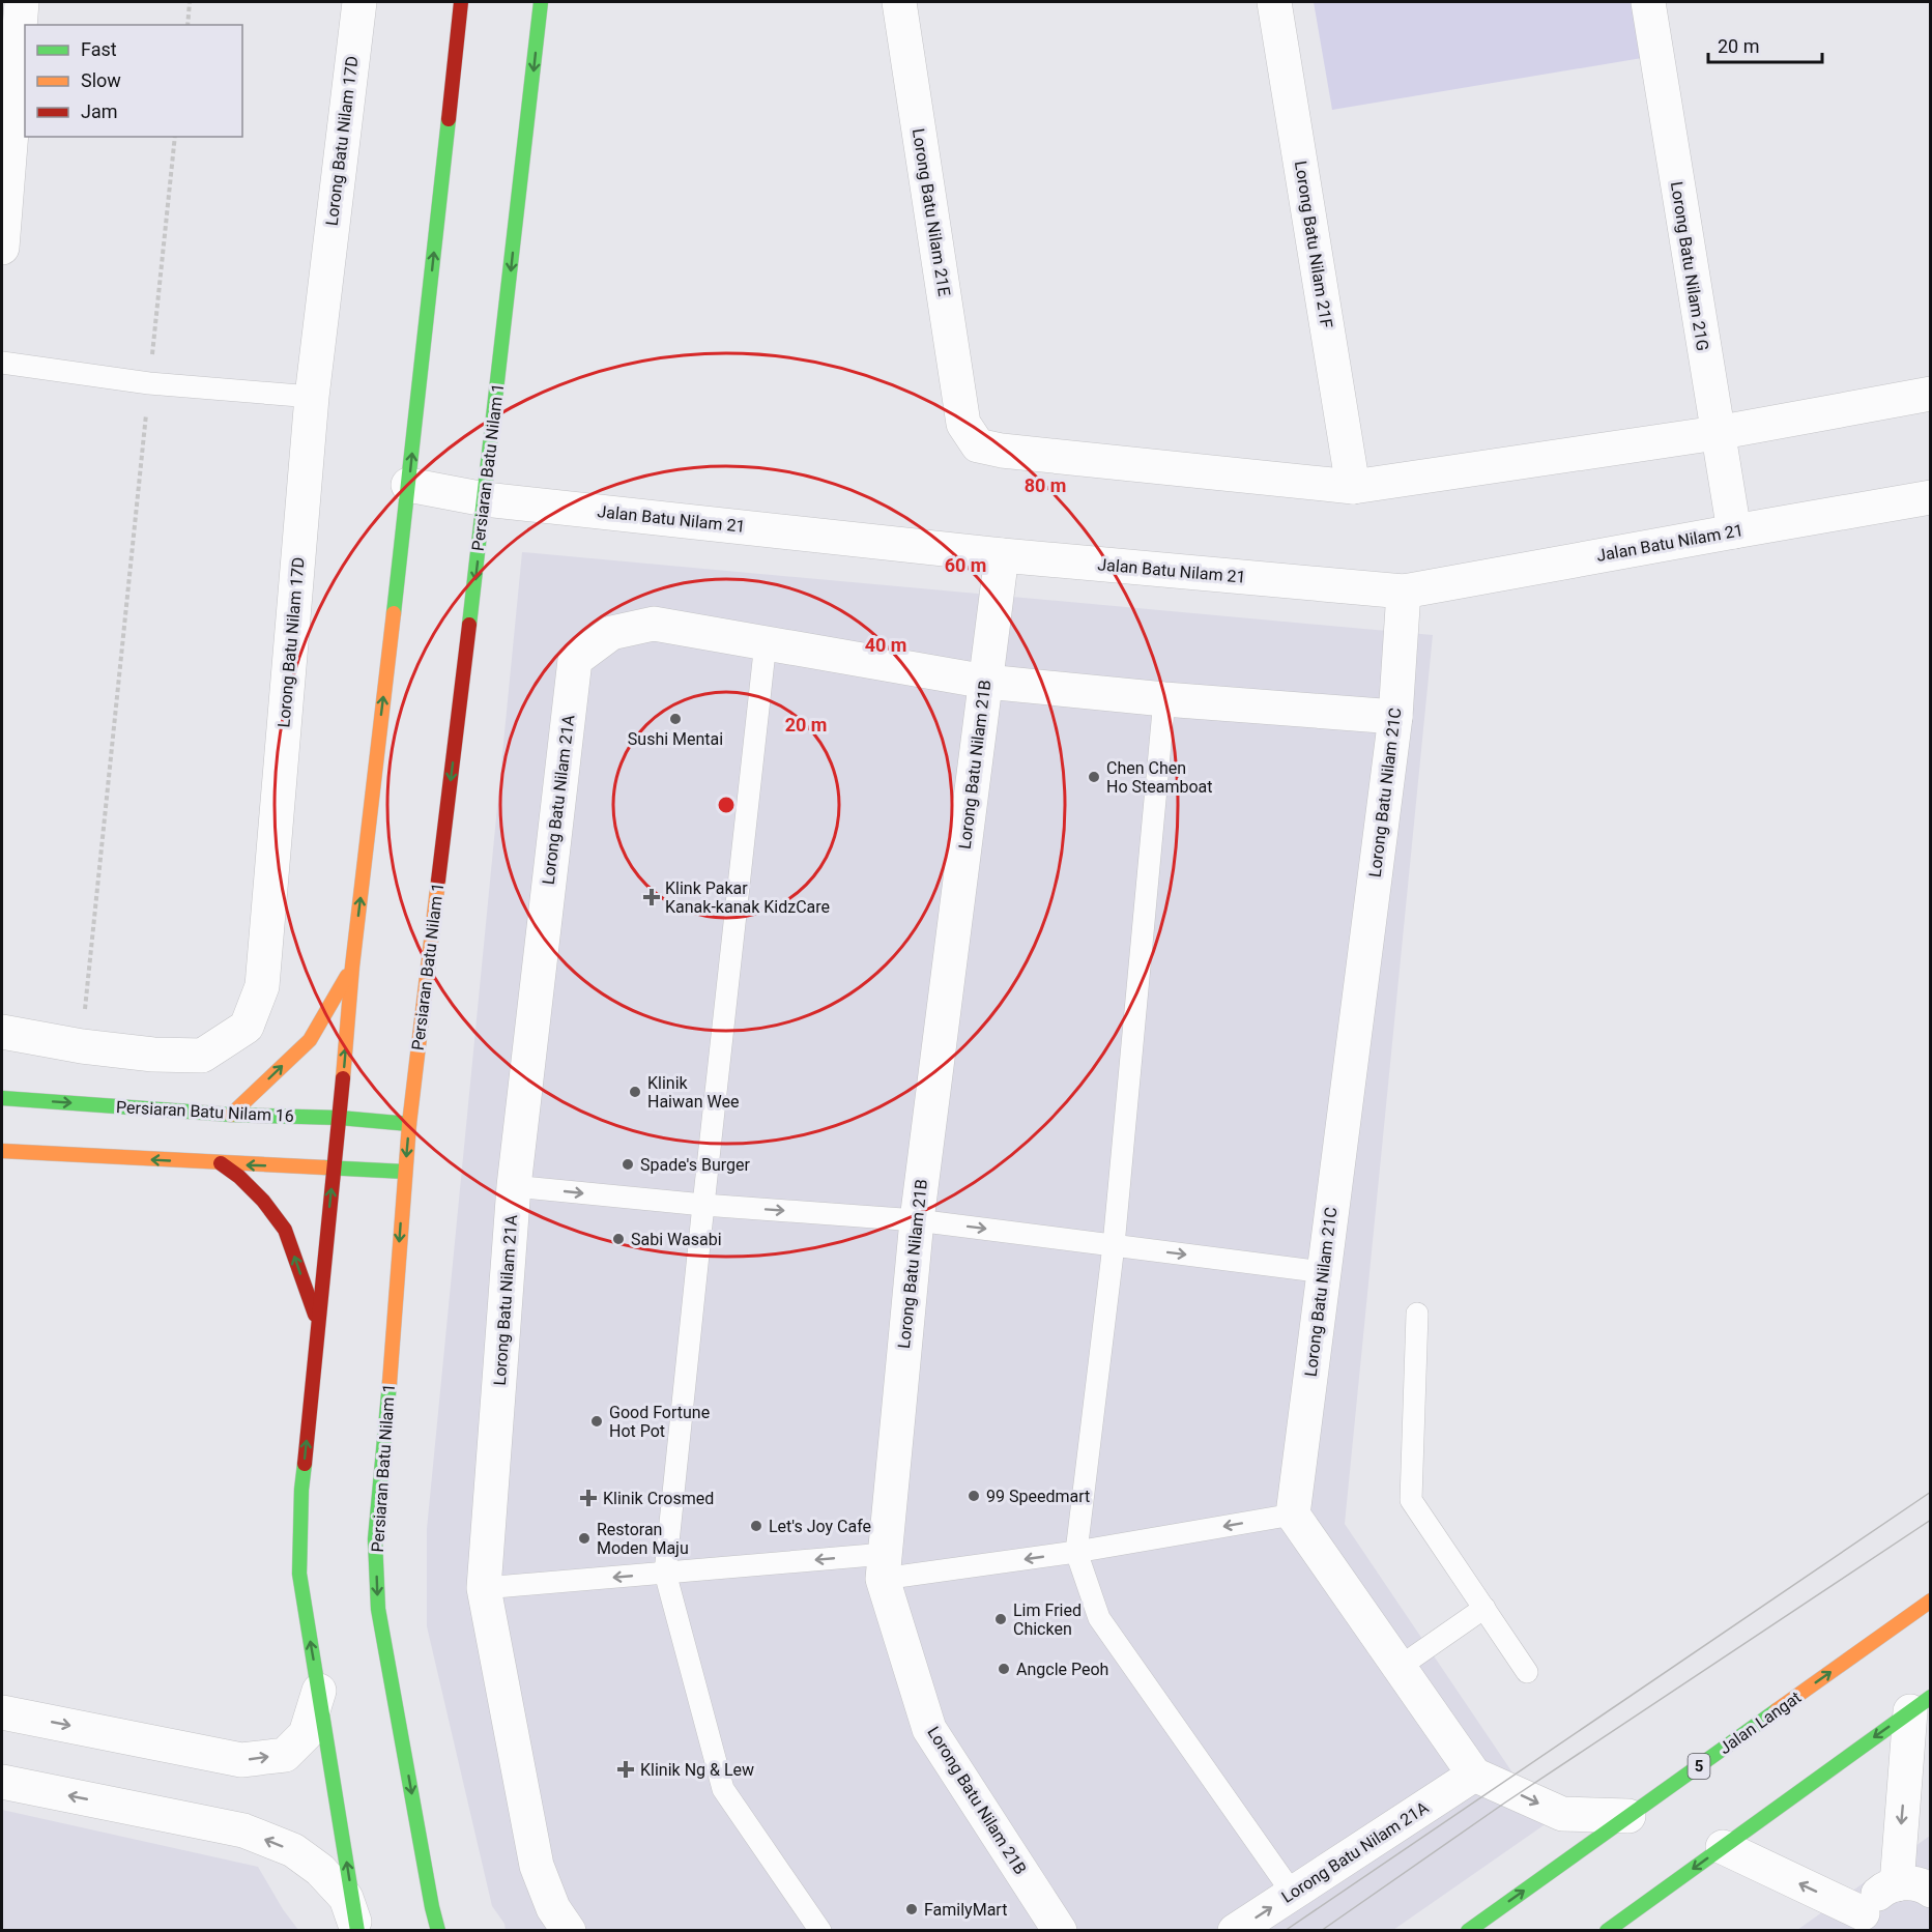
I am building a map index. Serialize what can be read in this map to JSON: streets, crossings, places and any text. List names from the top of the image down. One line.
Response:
{"streets":{"main road":["Persiaran Batu Nilam 1","Persiaran Batu Nilam 16","Jalan Langat","5"],"street":["Lorong Batu Nilam 17D","Lorong Batu Nilam 21E","Lorong Batu Nilam 21F","Lorong Batu Nilam 21G","Jalan Batu Nilam 21","Lorong Batu Nilam 21B","Lorong Batu Nilam 21C","Lorong Batu Nilam 21A"]},"crossings":[["Lorong Batu Nilam 21E","Lorong Batu Nilam 21F"],["Lorong Batu Nilam 21G","Jalan Batu Nilam 21"],["Persiaran Batu Nilam 1","Jalan Batu Nilam 21"],["Persiaran Batu Nilam 1","Persiaran Batu Nilam 16"],["Jalan Batu Nilam 21","Lorong Batu Nilam 21B"],["Jalan Batu Nilam 21","Lorong Batu Nilam 21C"]],"places":{"other":["Sushi Mentai","Chen Chen Ho Steamboat","Klinik Haiwan Wee","Spade's Burger","Sabi Wasabi","Good Fortune Hot Pot","99 Speedmart","Let's Joy Cafe","Restoran Moden Maju","Lim Fried Chicken","Angcle Peoh","FamilyMart"],"health":["Klink Pakar Kanak-kanak KidzCare","Klinik Crosmed","Klinik Ng & Lew"]},"legend":["Fast","Slow","Jam"],"scale_bar":"20 m","rings":["80 m","60 m","40 m","20 m"]}
